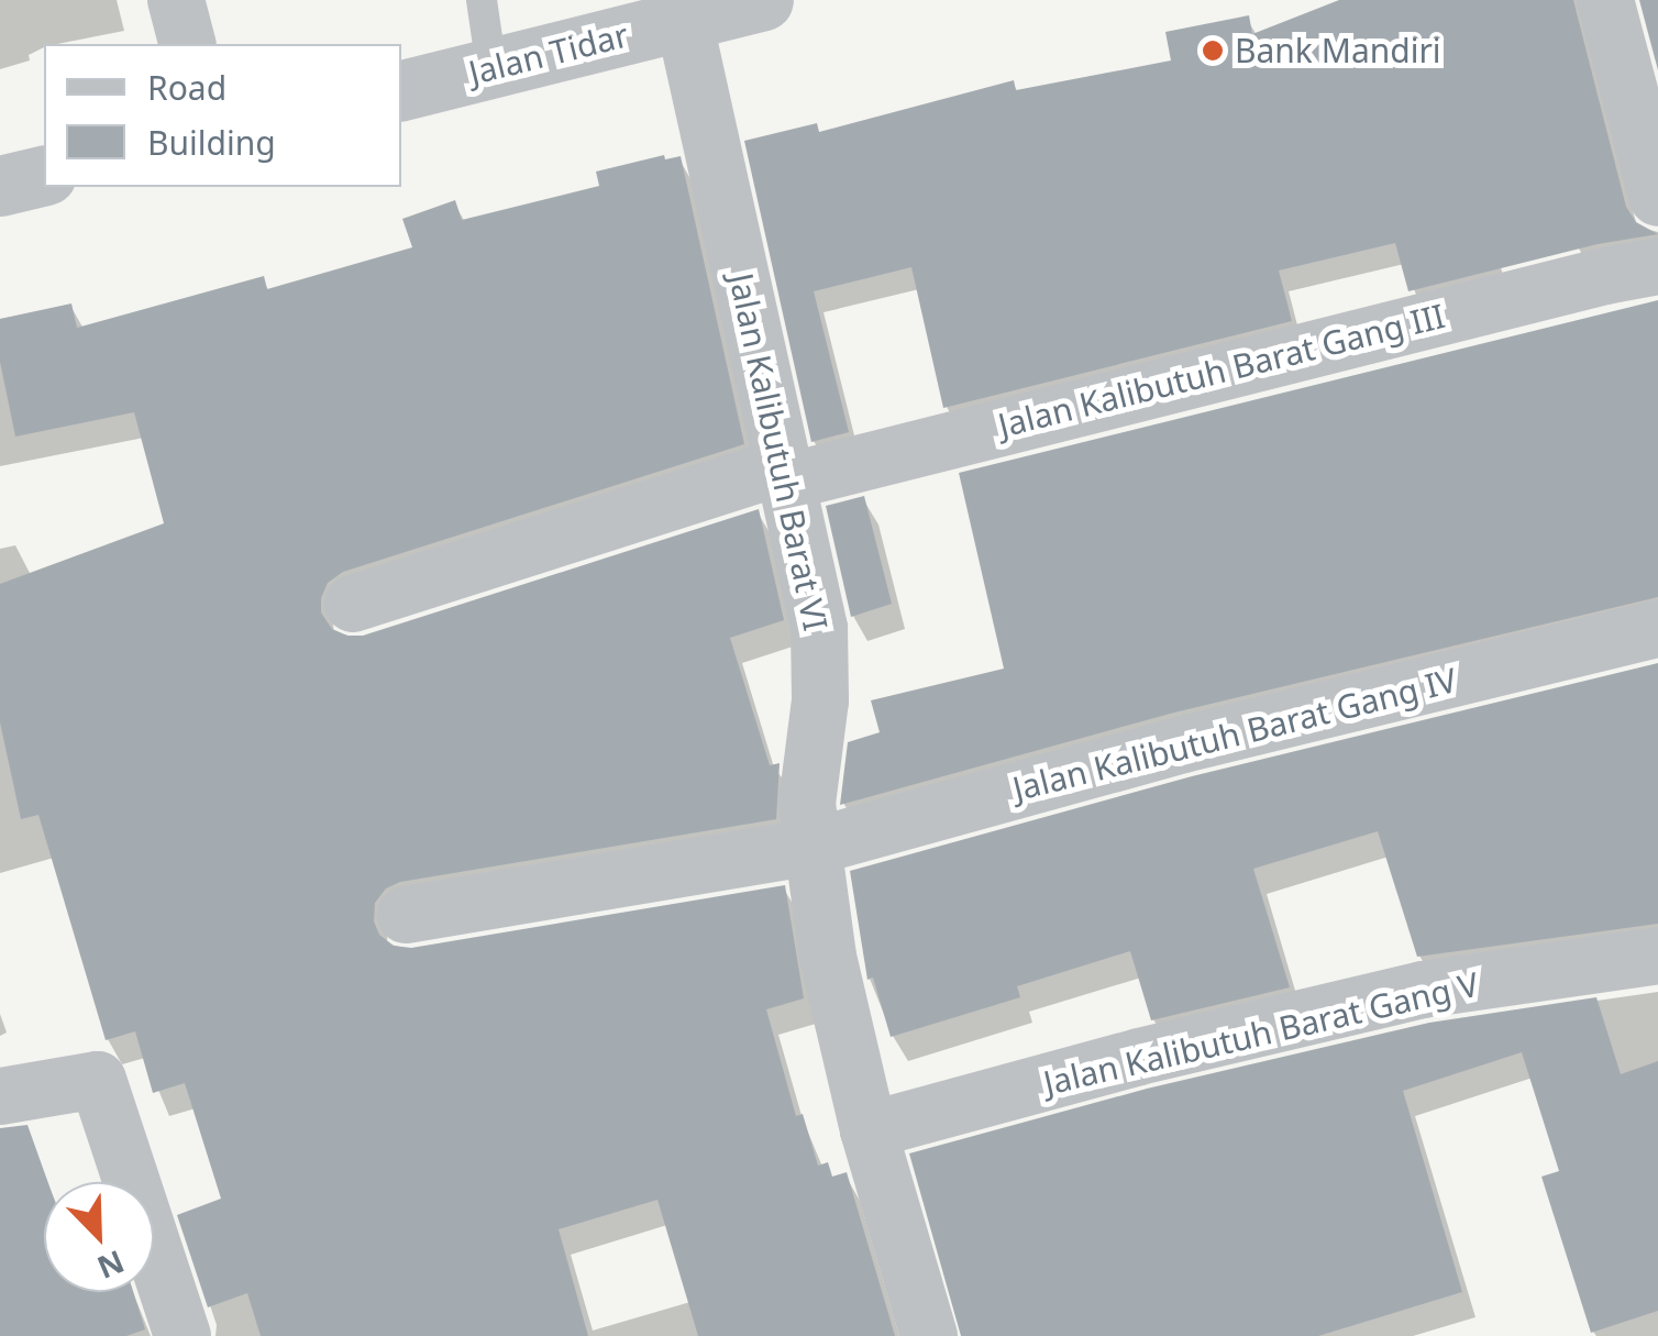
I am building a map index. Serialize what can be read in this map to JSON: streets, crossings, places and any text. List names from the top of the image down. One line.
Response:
{"streets":{"street":["Jalan Tidar","Jalan Kalibutuh Barat Gang III","Jalan Kalibutuh Barat VI","Jalan Kalibutuh Barat Gang IV","Jalan Kalibutuh Barat Gang V"]},"crossings":[["Jalan Tidar","Jalan Kalibutuh Barat VI"],["Jalan Kalibutuh Barat Gang III","Jalan Kalibutuh Barat VI"],["Jalan Kalibutuh Barat VI","Jalan Kalibutuh Barat Gang IV"],["Jalan Kalibutuh Barat VI","Jalan Kalibutuh Barat Gang V"]],"places":["Bank Mandiri"],"legend":["Road","Building"],"north":"bottom right"}
